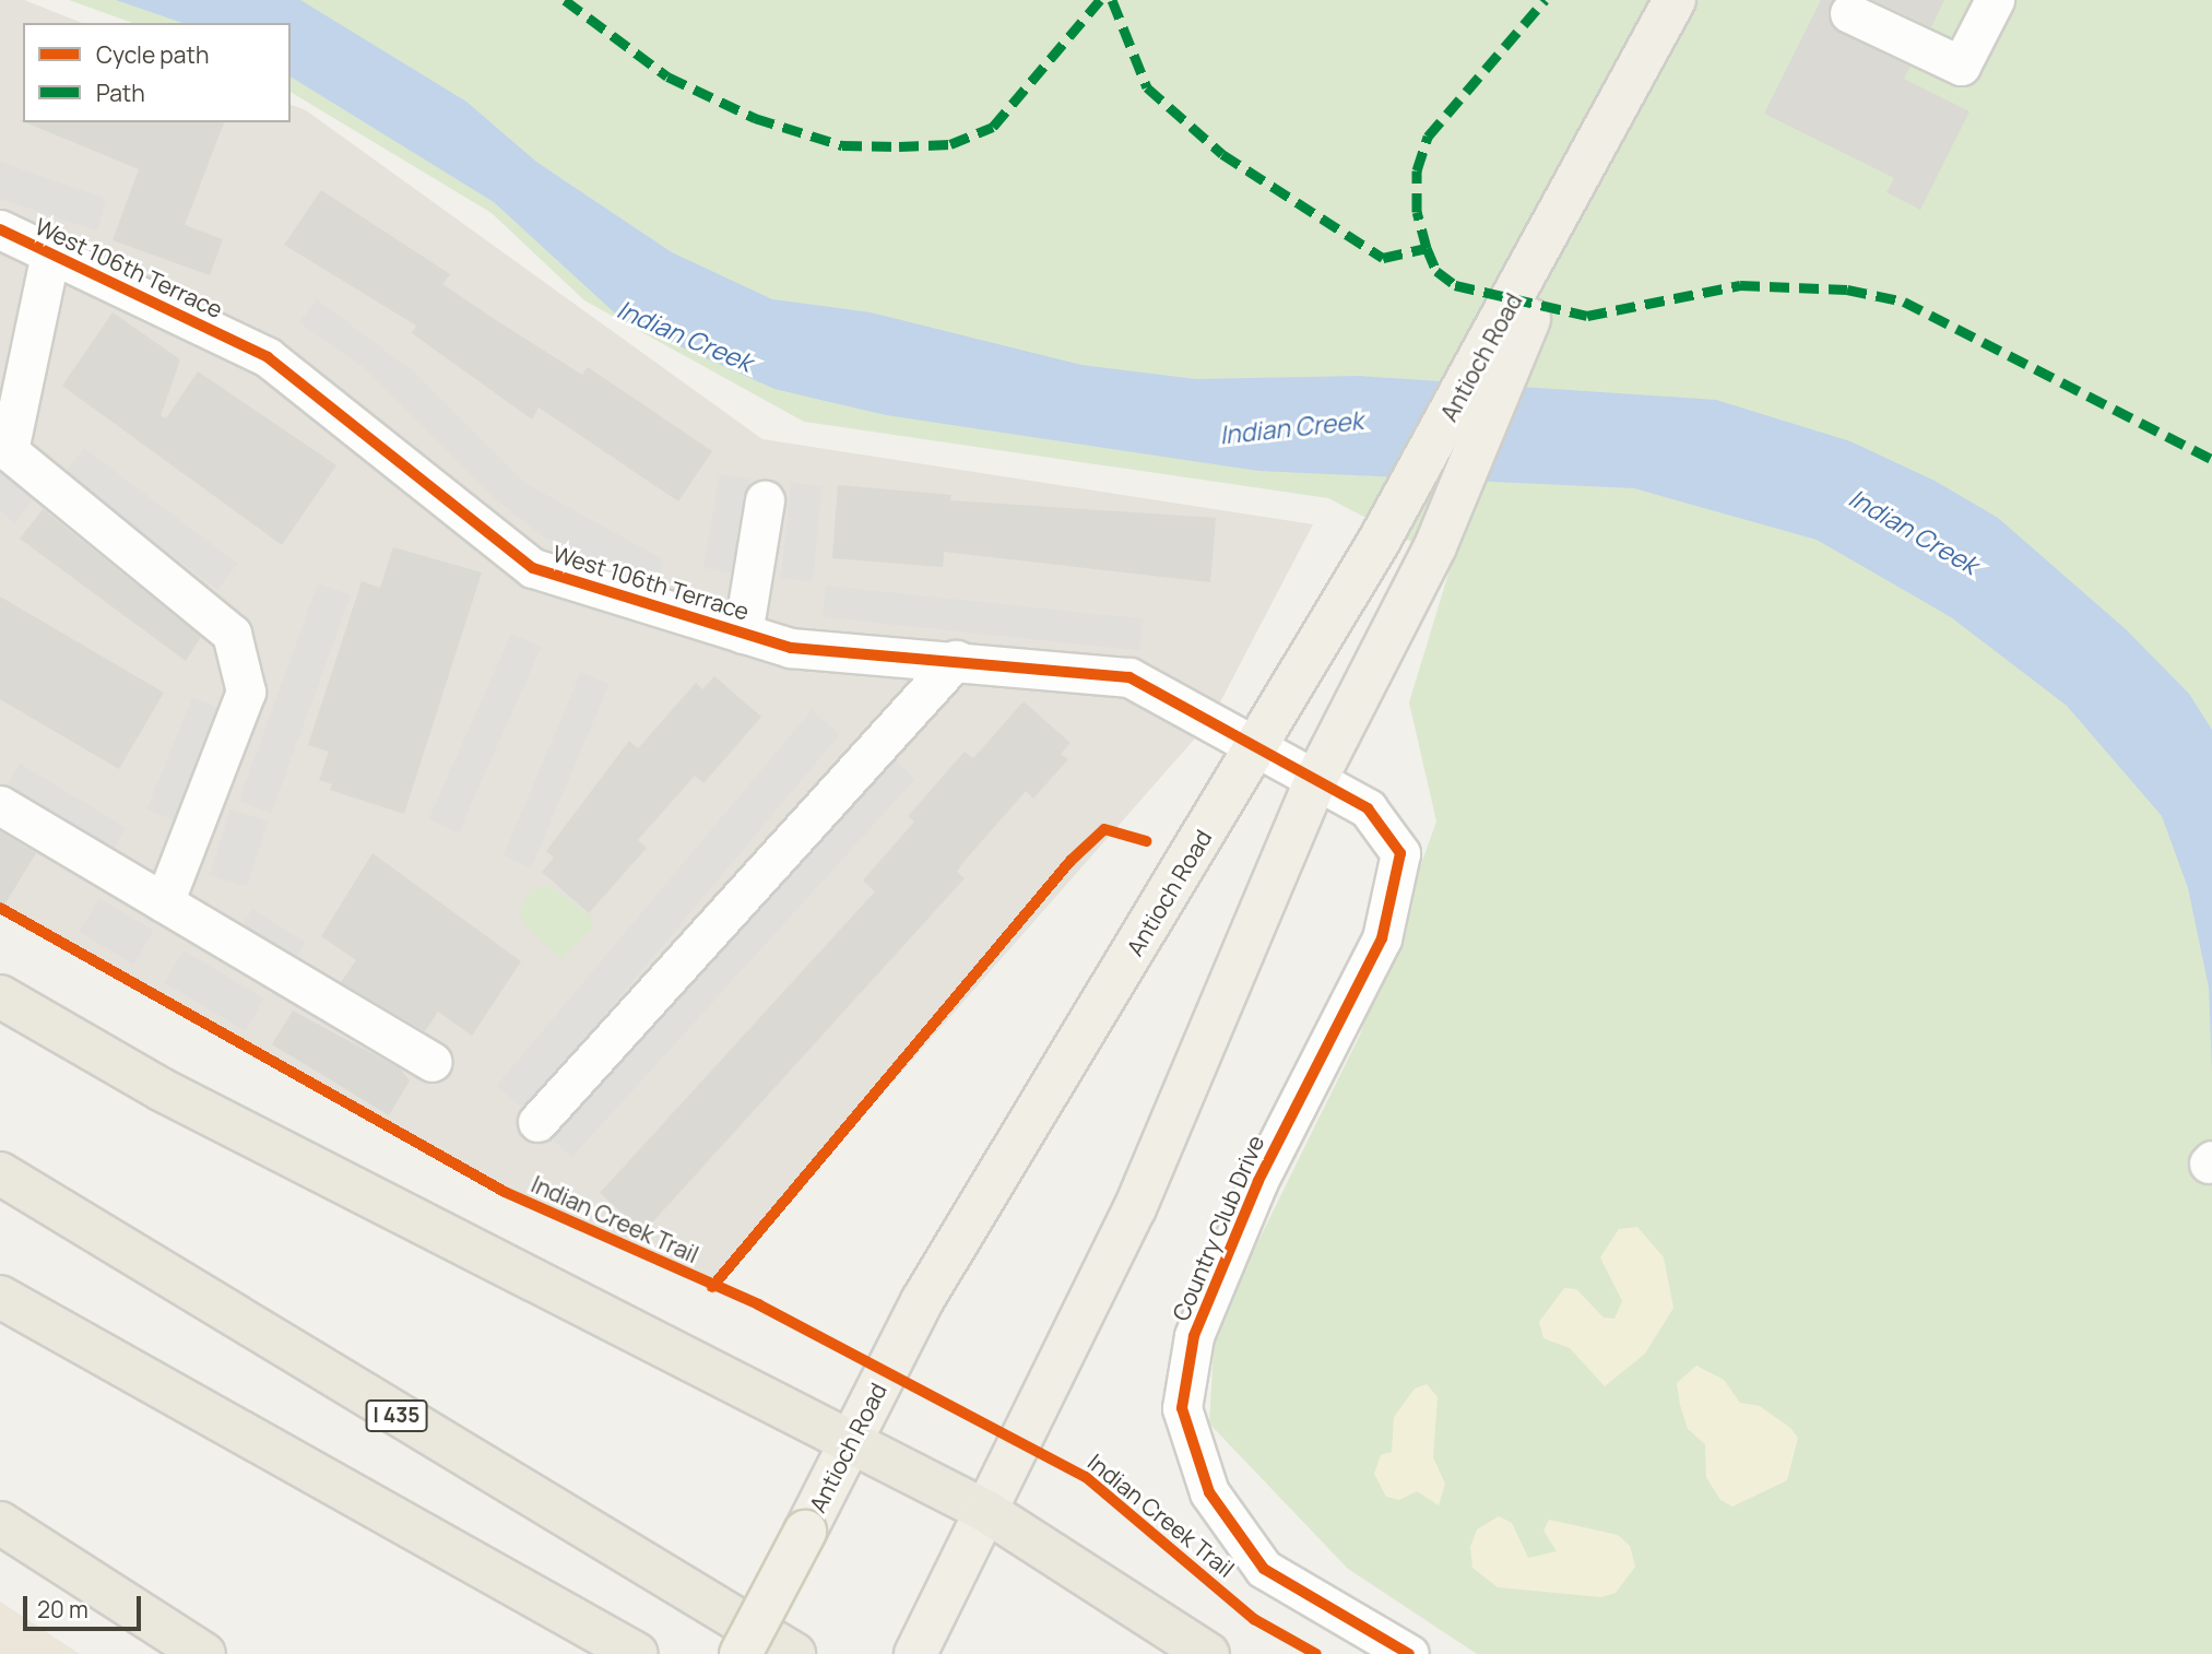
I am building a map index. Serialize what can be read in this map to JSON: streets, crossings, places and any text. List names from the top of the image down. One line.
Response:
{"streets":{"highway":["I 435"],"main road":["Antioch Road"],"street":["West 106th Terrace","Country Club Drive"],"cycle path":["Indian Creek Trail"]},"crossings":[["West 106th Terrace","Antioch Road"],["West 106th Terrace","Country Club Drive"],["Antioch Road","Country Club Drive"]],"water":["Indian Creek"],"legend":["Cycle path","Path"],"scale_bar":"20 m"}
